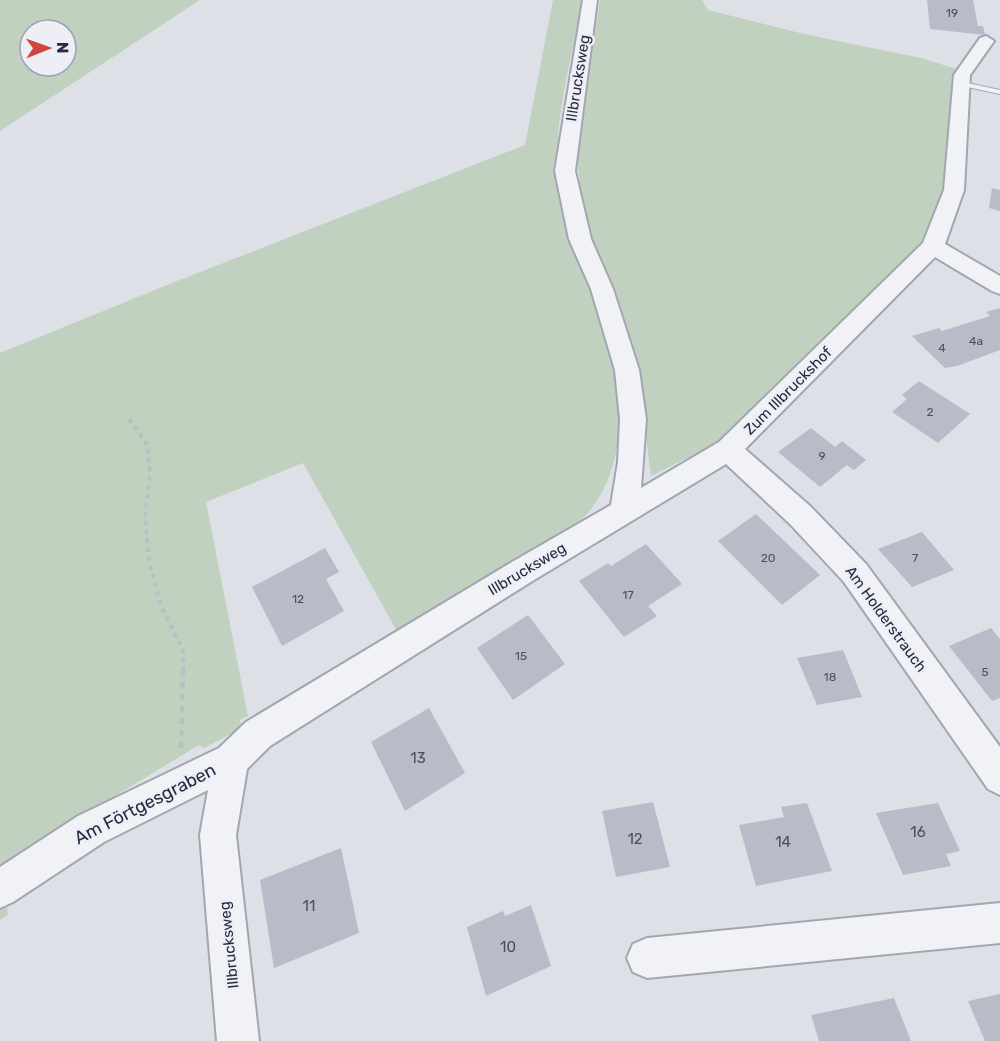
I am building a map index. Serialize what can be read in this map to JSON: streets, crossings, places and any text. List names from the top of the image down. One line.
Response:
{"streets":{"street":["Illbrucksweg","Zum Illbruckshof","Am Holderstrauch","Am Förtgesgraben"]},"crossings":[["Illbrucksweg","Zum Illbruckshof"],["Illbrucksweg","Am Förtgesgraben"],["Zum Illbruckshof","Am Holderstrauch"]],"house_numbers":["19","4a","4","2","9","20","7","17","12","15","5","18","13","16","12","14","11","10"],"north":"right"}
